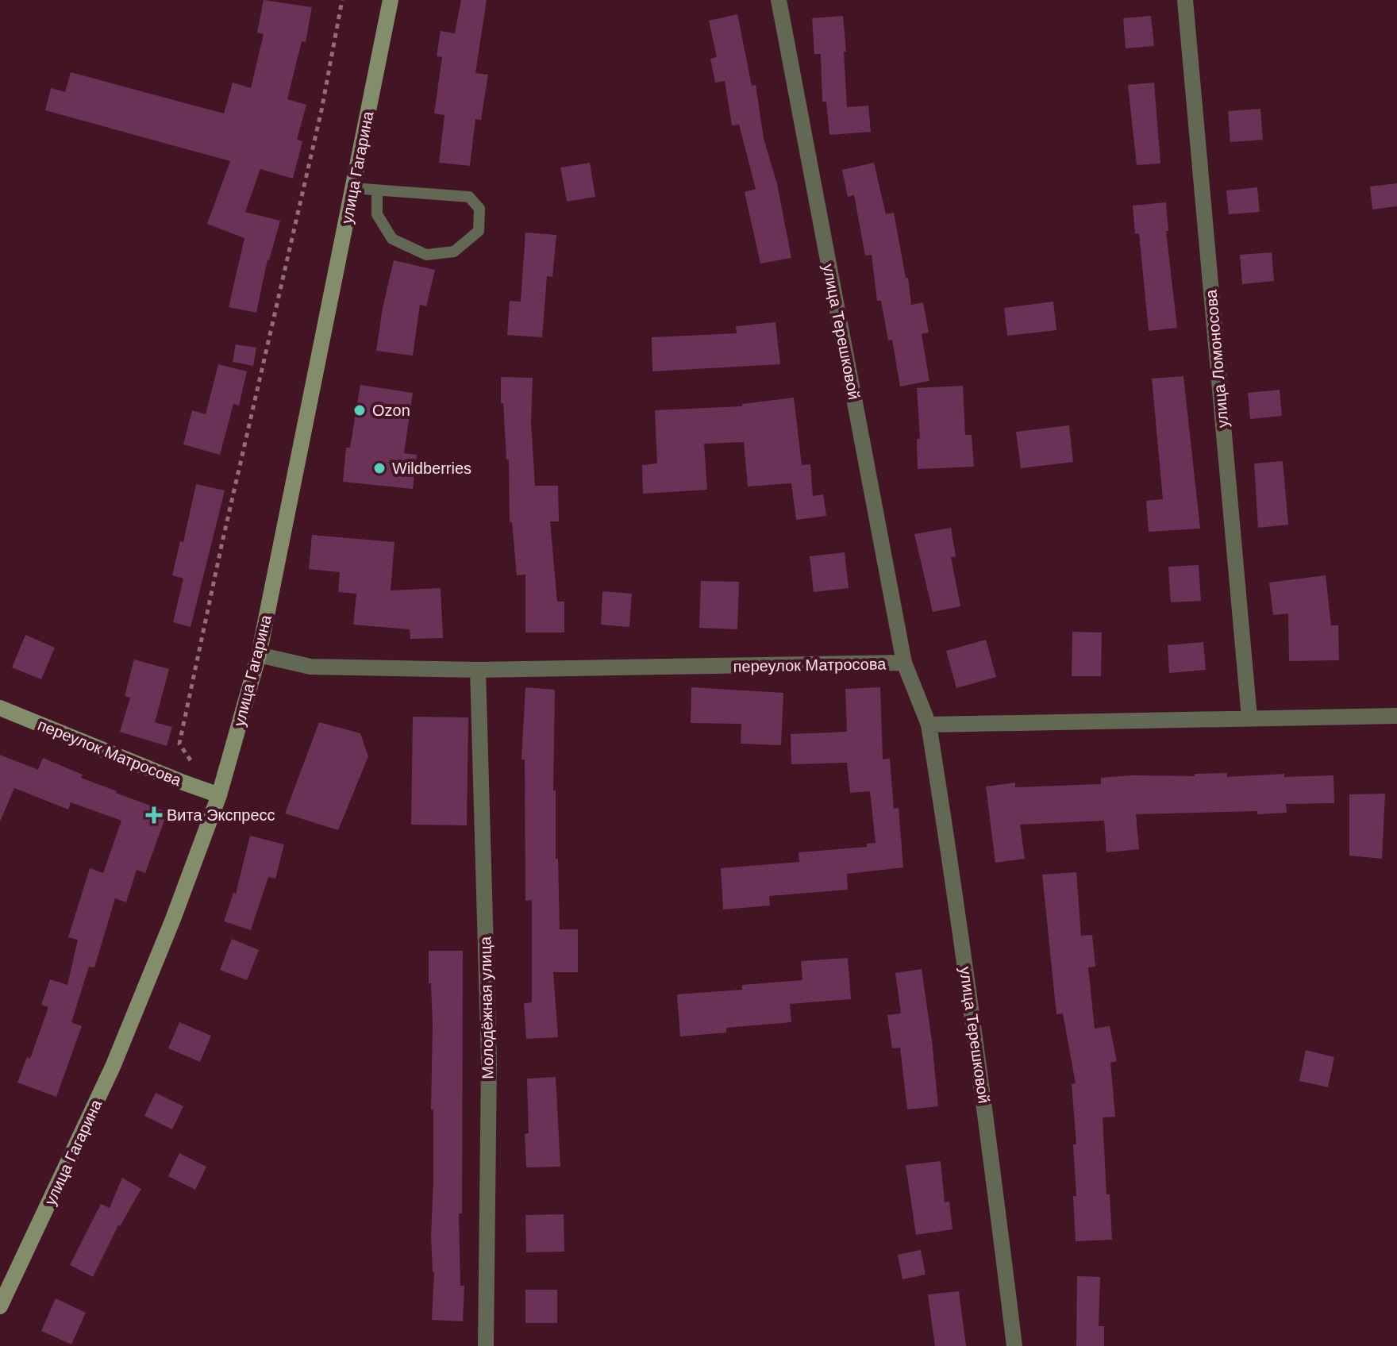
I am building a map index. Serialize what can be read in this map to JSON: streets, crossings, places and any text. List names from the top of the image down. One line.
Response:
{"streets":{"main road":["улица Гагарина","переулок Матросова"],"street":["улица Терешковой","улица Ломоносова","Молодёжная улица"]},"crossings":[["улица Гагарина","переулок Матросова"],["улица Терешковой","переулок Матросова"],["переулок Матросова","Молодёжная улица"]],"places":{"other":["Ozon","Wildberries"],"health":["Вита Экспресс"]}}
